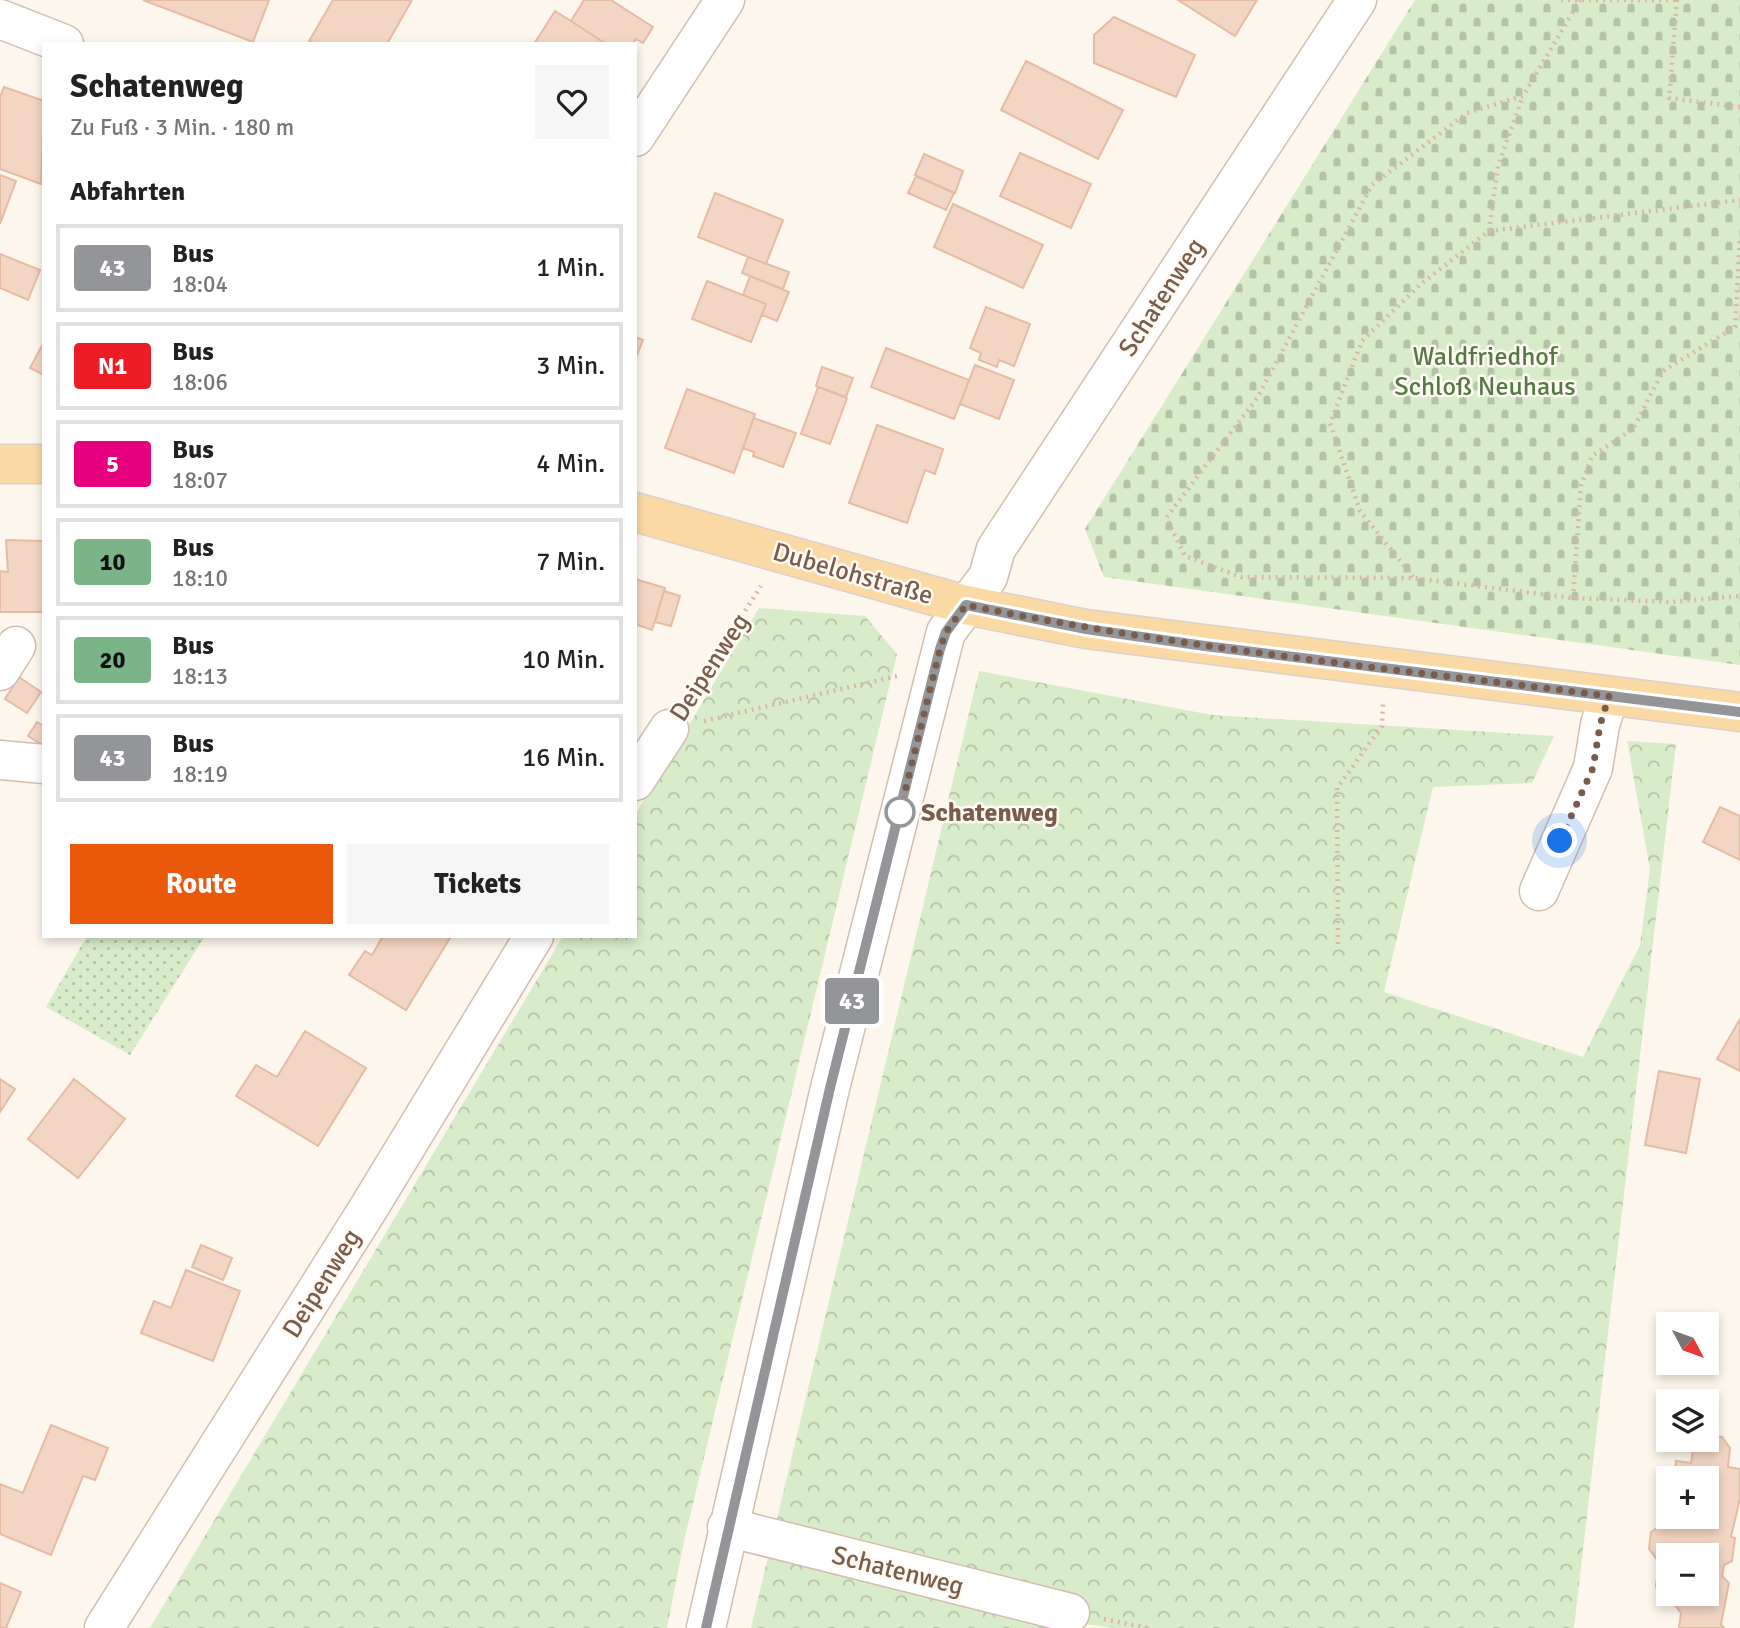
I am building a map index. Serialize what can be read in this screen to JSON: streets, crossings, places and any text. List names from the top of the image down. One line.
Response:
{"streets":{"main road":["Dubelohstraße"],"street":["Schatenweg","Deipenweg"]},"crossings":[["Schatenweg","Dubelohstraße"],["Dubelohstraße","Deipenweg"]],"parks":["Waldfriedhof Schloß Neuhaus"],"places":["Schatenweg"],"lines":["bus line 43"],"north":"bottom right","page":{"on_map":"43","heading":[["Schatenweg","Zu Fuß · 3 Min. · 180 m"],"Abfahrten"],"list":[{"mark":"43","name":"Bus","note":"18:04","value":"1 Min."},{"mark":"N1","name":"Bus","note":"18:06","value":"3 Min."},{"mark":"5","name":"Bus","note":"18:07","value":"4 Min."},{"mark":"10","name":"Bus","note":"18:10","value":"7 Min."},{"mark":"20","name":"Bus","note":"18:13","value":"10 Min."},{"mark":"43","name":"Bus","note":"18:19","value":"16 Min."}],"buttons":["Route","Tickets"],"map_buttons":["+","−"]}}
